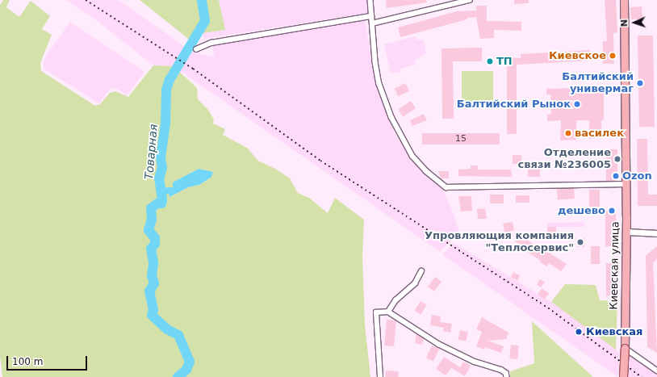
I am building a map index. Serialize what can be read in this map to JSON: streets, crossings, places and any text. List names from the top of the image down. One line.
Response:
{"streets":{"main road":["Киевская улица"]},"water":["Товарная"],"places":["Киевское","ТП","Балтийский универмаг","Балтийский Рынок","василек","Отделение связи №236005","Ozon","дешево","Упровляющия компания \"Теплосервис\"","Киевская"],"house_numbers":["15"],"scale_bar":"100 m","north":"left"}
